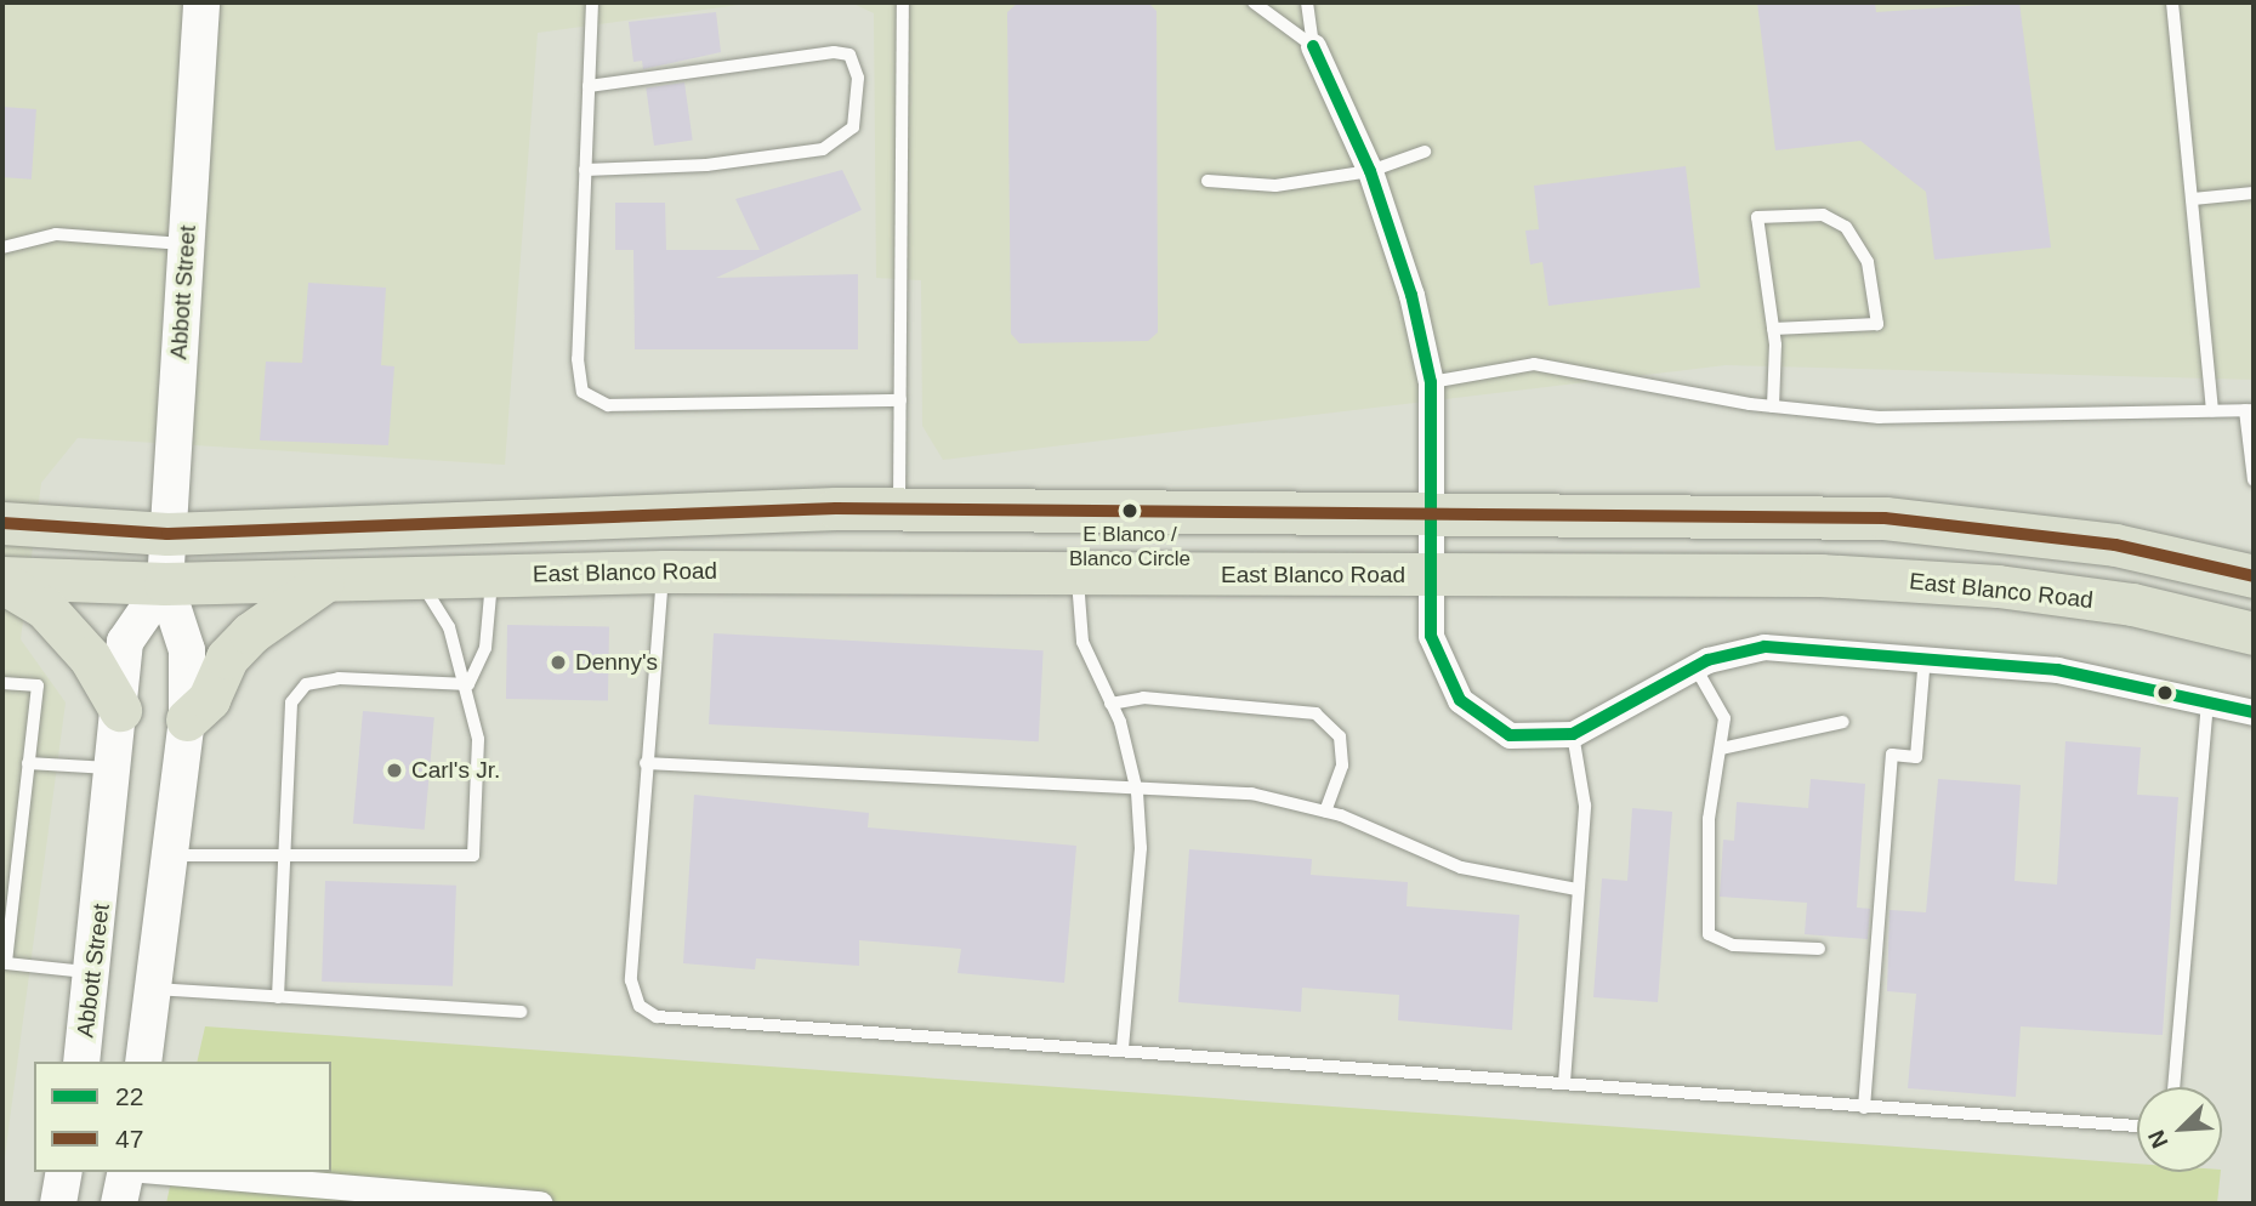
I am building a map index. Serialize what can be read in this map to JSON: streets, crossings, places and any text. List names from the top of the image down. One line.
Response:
{"streets":{"highway":["East Blanco Road"],"main road":["Abbott Street"]},"crossings":[["Abbott Street","East Blanco Road"]],"places":["E Blanco / Blanco Circle","Denny's","Carl's Jr."],"lines":["transit line 22","transit line 47"],"legend":["22","47"],"north":"bottom left"}
